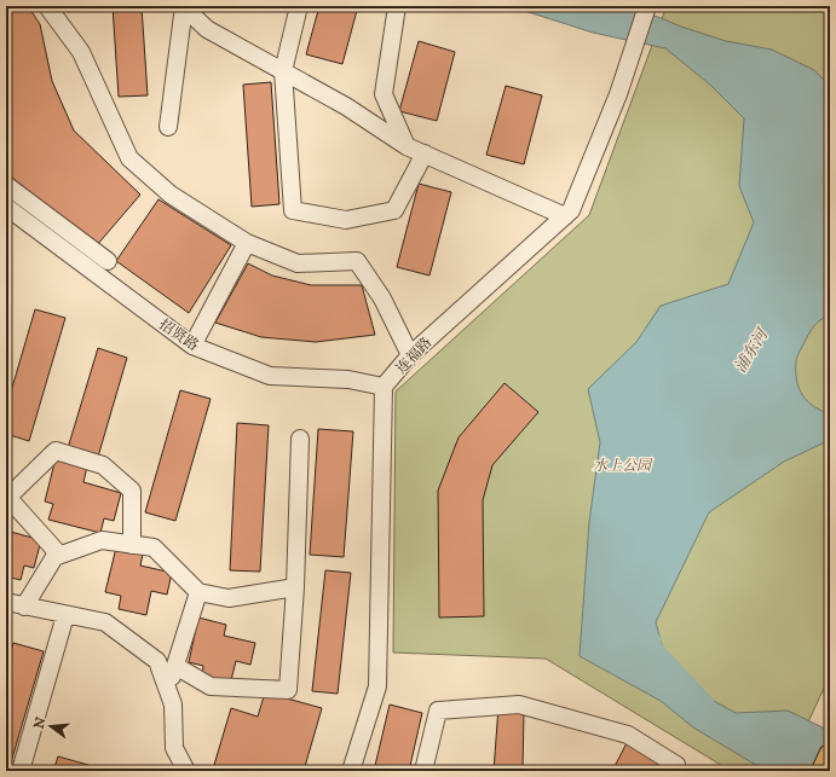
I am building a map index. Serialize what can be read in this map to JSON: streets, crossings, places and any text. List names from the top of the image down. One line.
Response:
{"streets":{"street":["招贤路","连福路"]},"crossings":[["招贤路","连福路"]],"water":["浦东河"],"parks":["水上公园"],"north":"left"}
